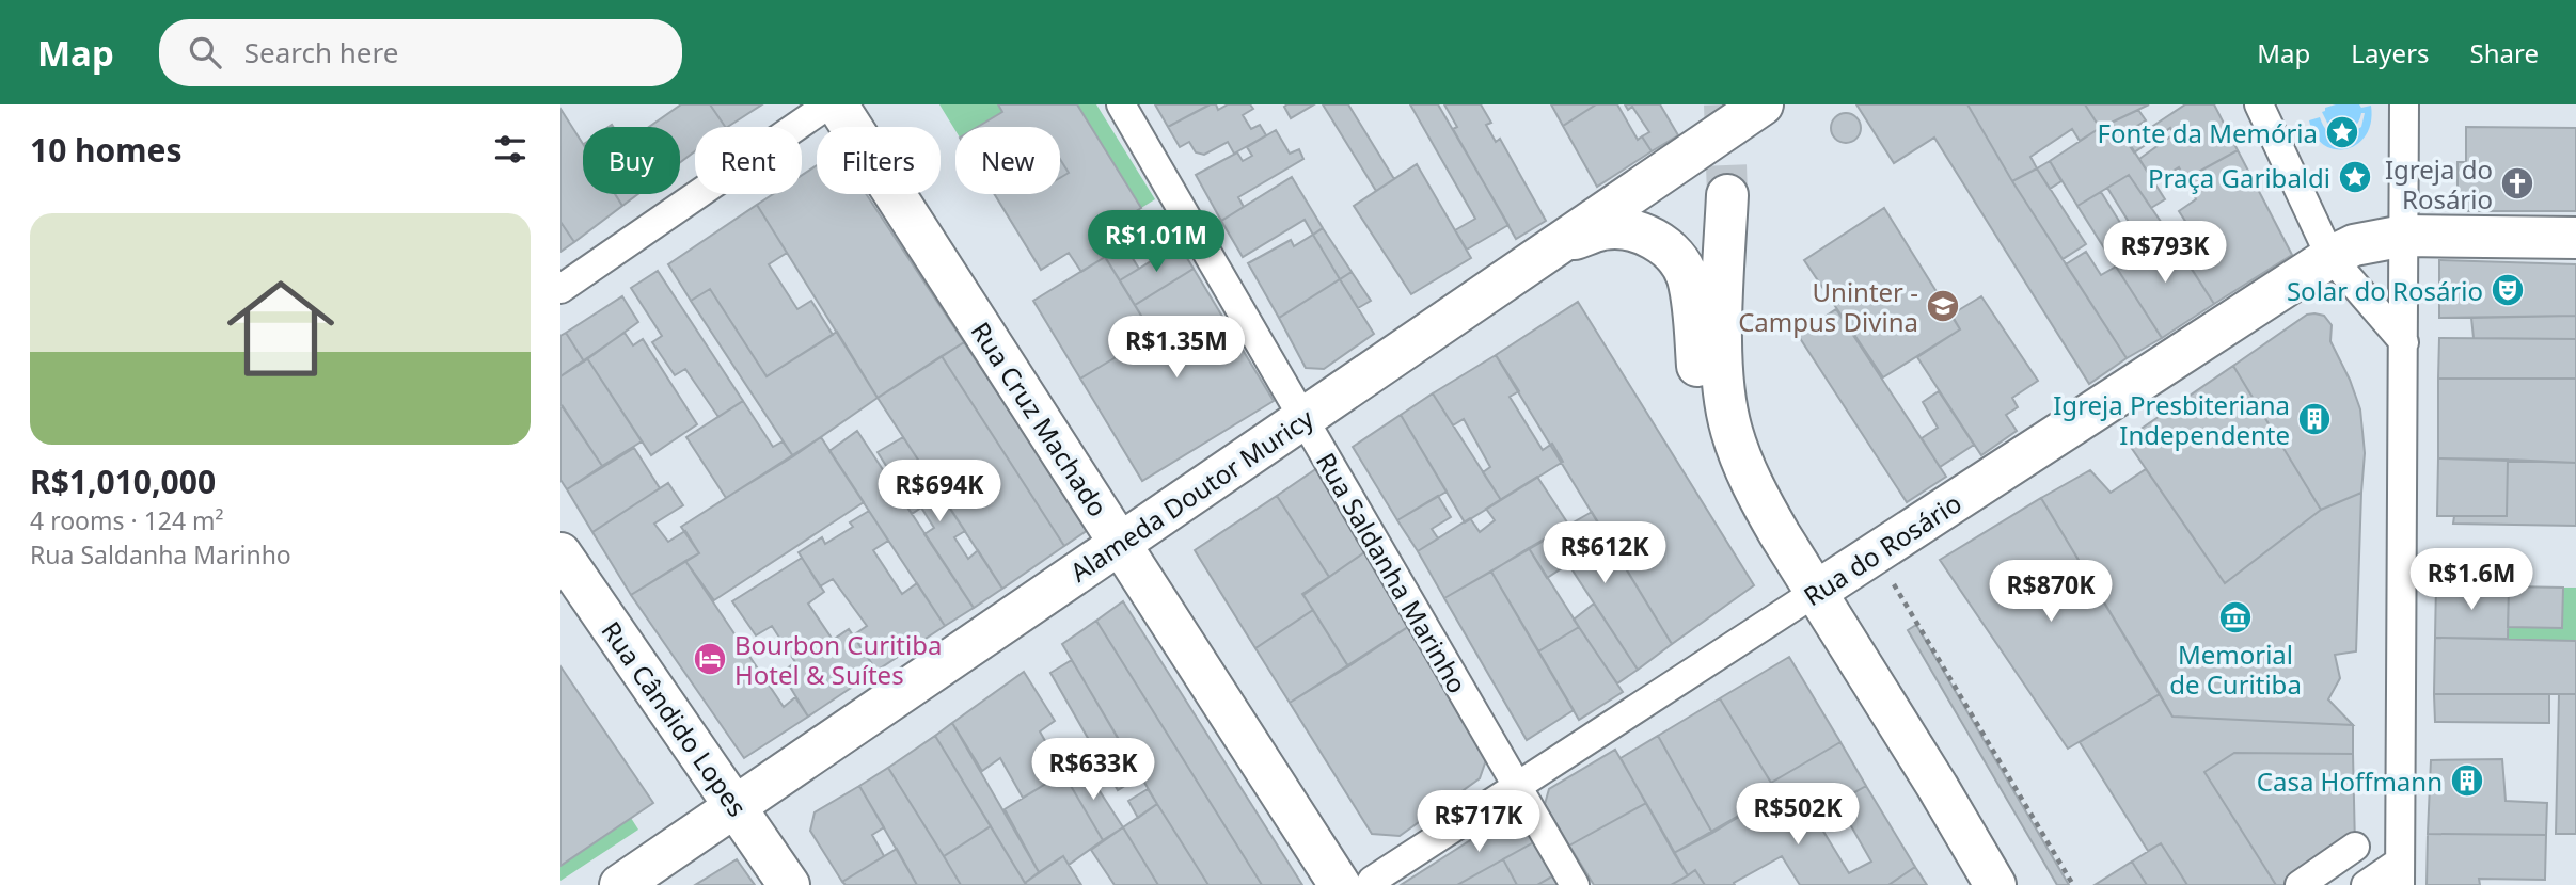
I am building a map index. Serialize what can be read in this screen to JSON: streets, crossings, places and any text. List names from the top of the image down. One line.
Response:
{"streets":{"street":["Rua Cruz Machado","Alameda Doutor Muricy","Rua do Rosário","Rua Saldanha Marinho","Rua Cândido Lopes"]},"crossings":[["Rua Cruz Machado","Alameda Doutor Muricy"],["Alameda Doutor Muricy","Rua Saldanha Marinho"],["Alameda Doutor Muricy","Rua Cândido Lopes"],["Rua do Rosário","Rua Saldanha Marinho"]],"places":{"place":["Fonte da Memória","Praça Garibaldi"],"church":["Igreja do Rosário"],"theatre":["Solar do Rosário"],"school or university":["Uninter - Campus Divina"],"building":["Igreja Presbiteriana Independente","Casa Hoffmann"],"museum":["Memorial de Curitiba"],"hotel":["Bourbon Curitiba Hotel & Suítes"]},"page":{"header":"Map","search":"Search here","nav":["Map","Layers","Share"],"heading":"10 homes","chip":["Buy","Rent","Filters","New"],"list":[{"name":"R$1,010,000","note":"4 rooms · 124 m² · Rua Saldanha Marinho"}],"price":["R$1.01M","R$793K","R$1.35M","R$694K","R$612K","R$1.6M","R$870K","R$633K","R$502K","R$717K"]}}
